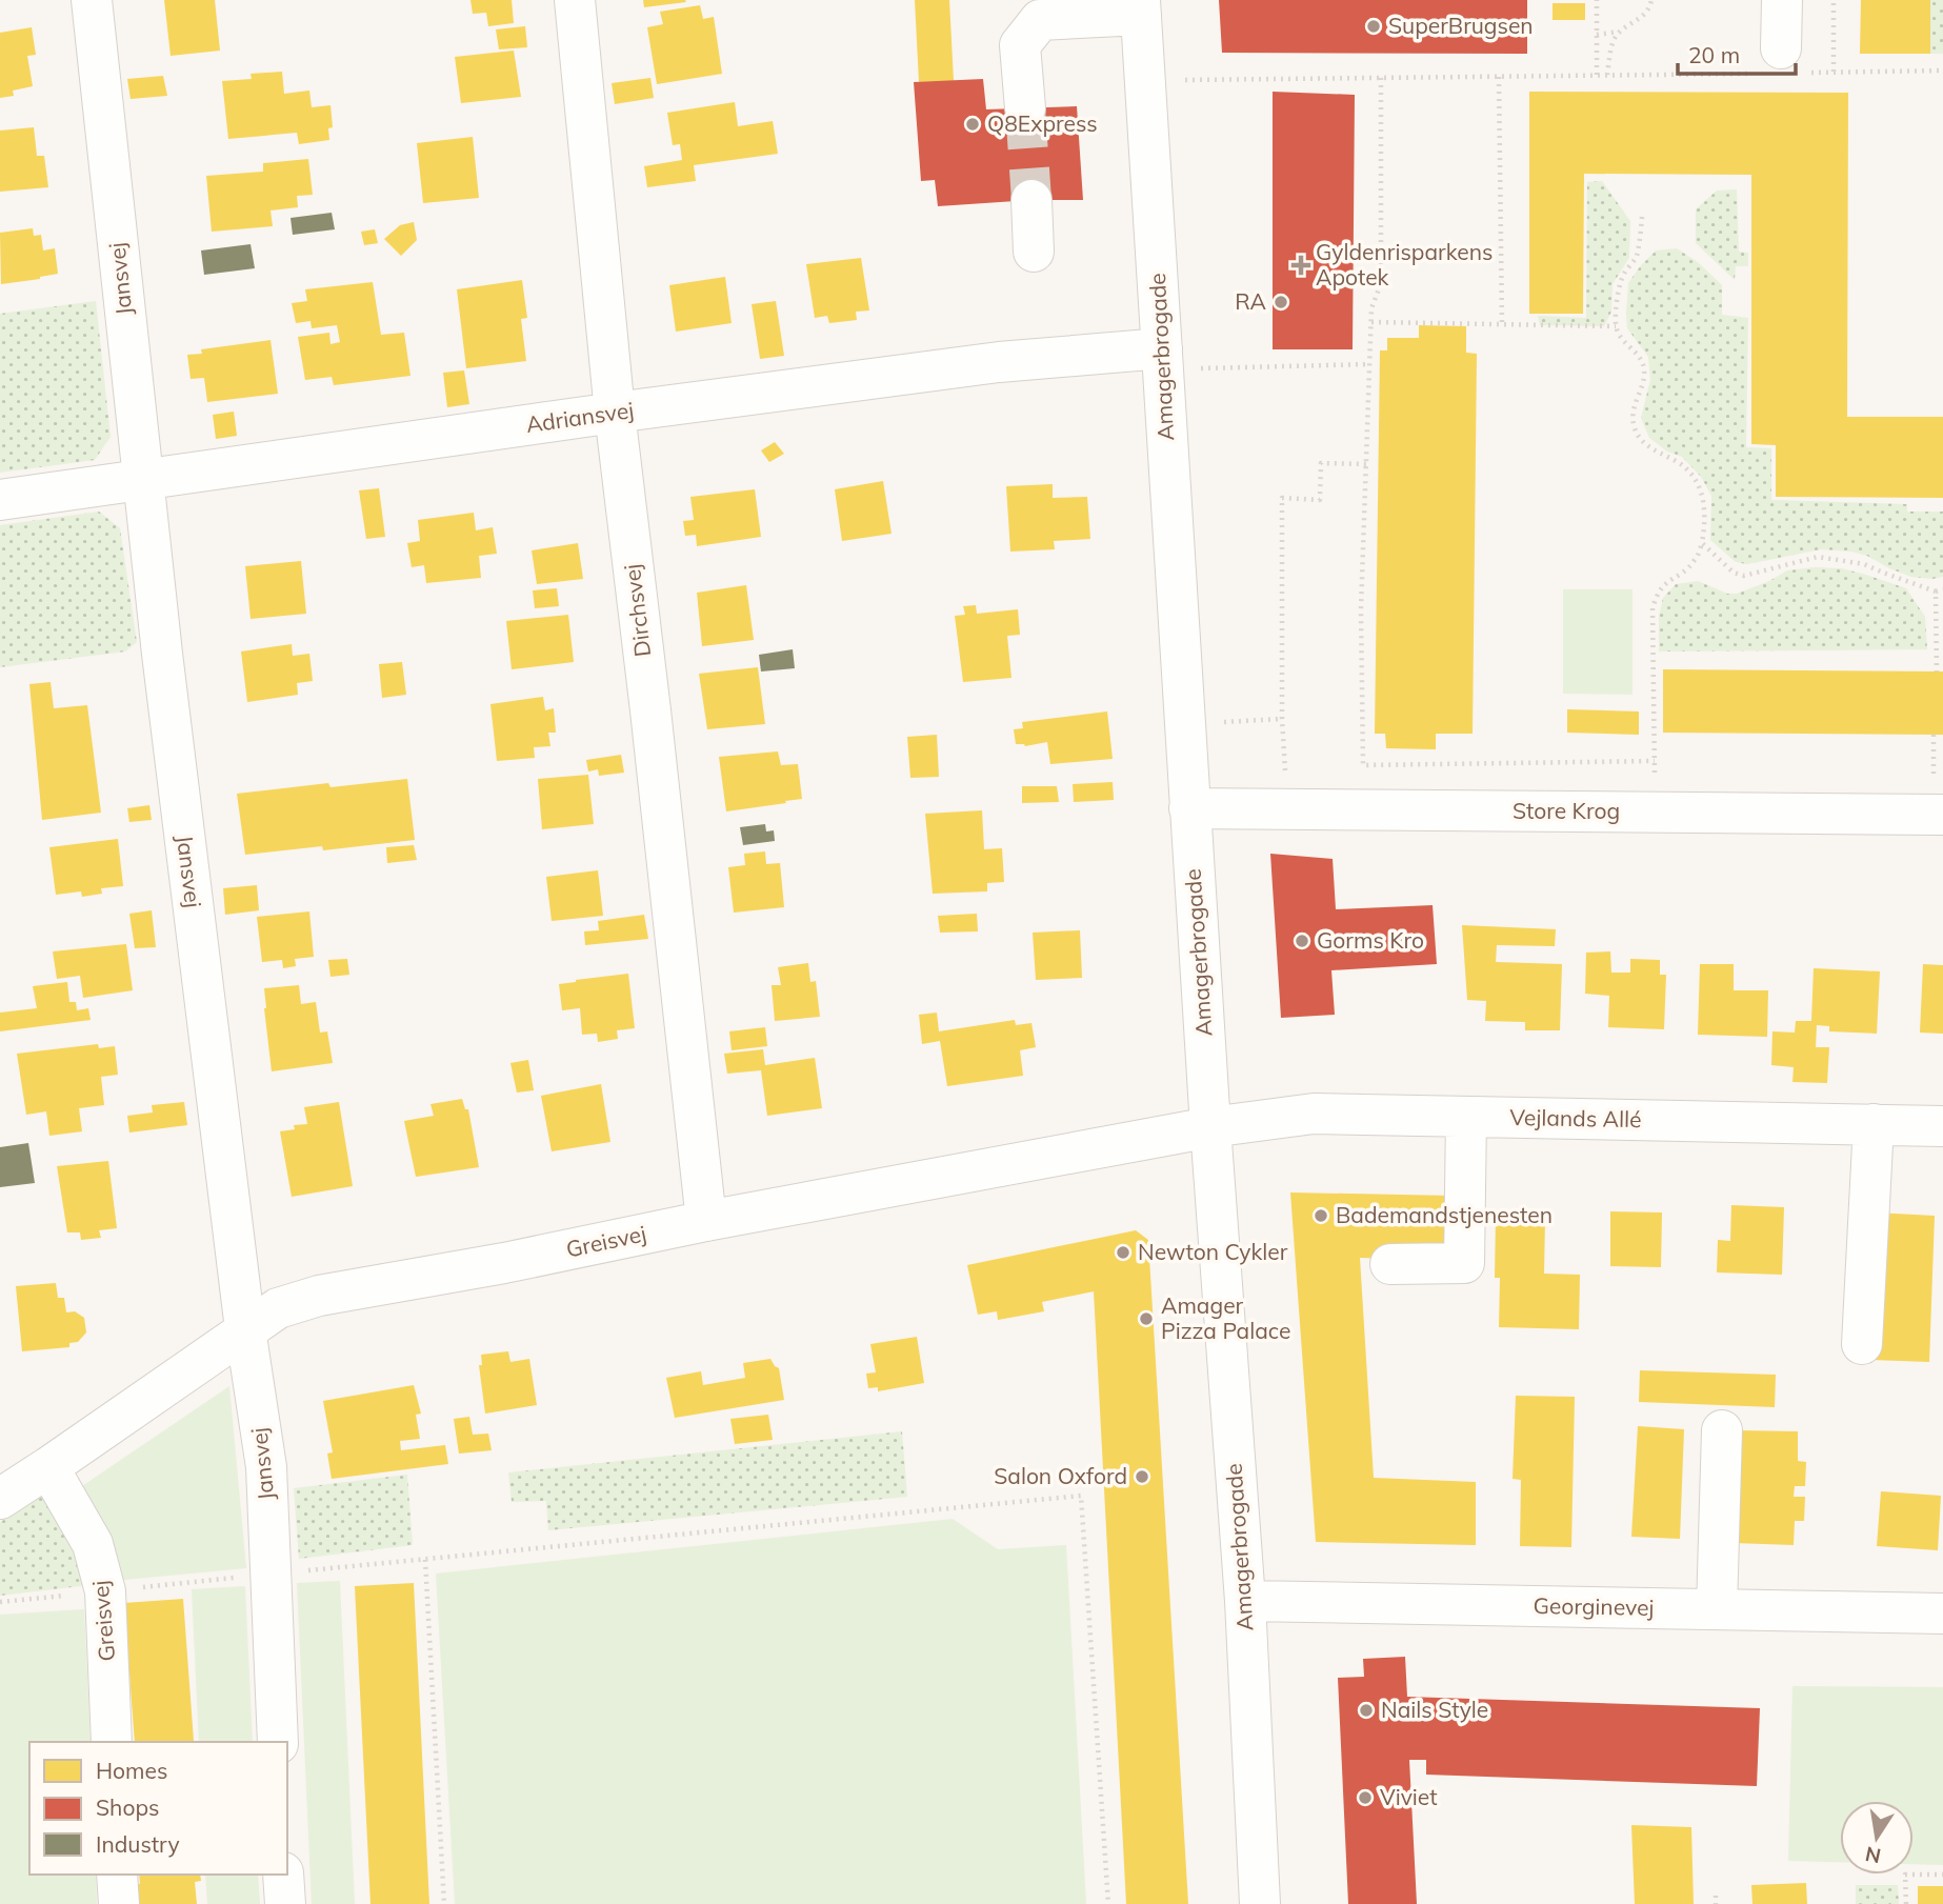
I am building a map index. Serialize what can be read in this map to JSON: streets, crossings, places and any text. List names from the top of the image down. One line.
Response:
{"streets":{"street":["Jansvej","Amagerbrogade","Adriansvej","Dirchsvej","Store Krog","Vejlands Allé","Greisvej","Georginevej"]},"crossings":[["Jansvej","Adriansvej"],["Jansvej","Greisvej"],["Amagerbrogade","Adriansvej"],["Amagerbrogade","Store Krog"],["Amagerbrogade","Vejlands Allé"],["Amagerbrogade","Greisvej"],["Amagerbrogade","Georginevej"],["Adriansvej","Dirchsvej"],["Dirchsvej","Greisvej"],["Vejlands Allé","Greisvej"]],"places":{"other":["SuperBrugsen","Q8Express","RA","Gorms Kro","Bademandstjenesten","Newton Cykler","Amager Pizza Palace","Salon Oxford","Nails Style","Viviet"],"health":["Gyldenrisparkens Apotek"]},"legend":["Homes","Shops","Industry"],"scale_bar":"20 m","north":"bottom"}
